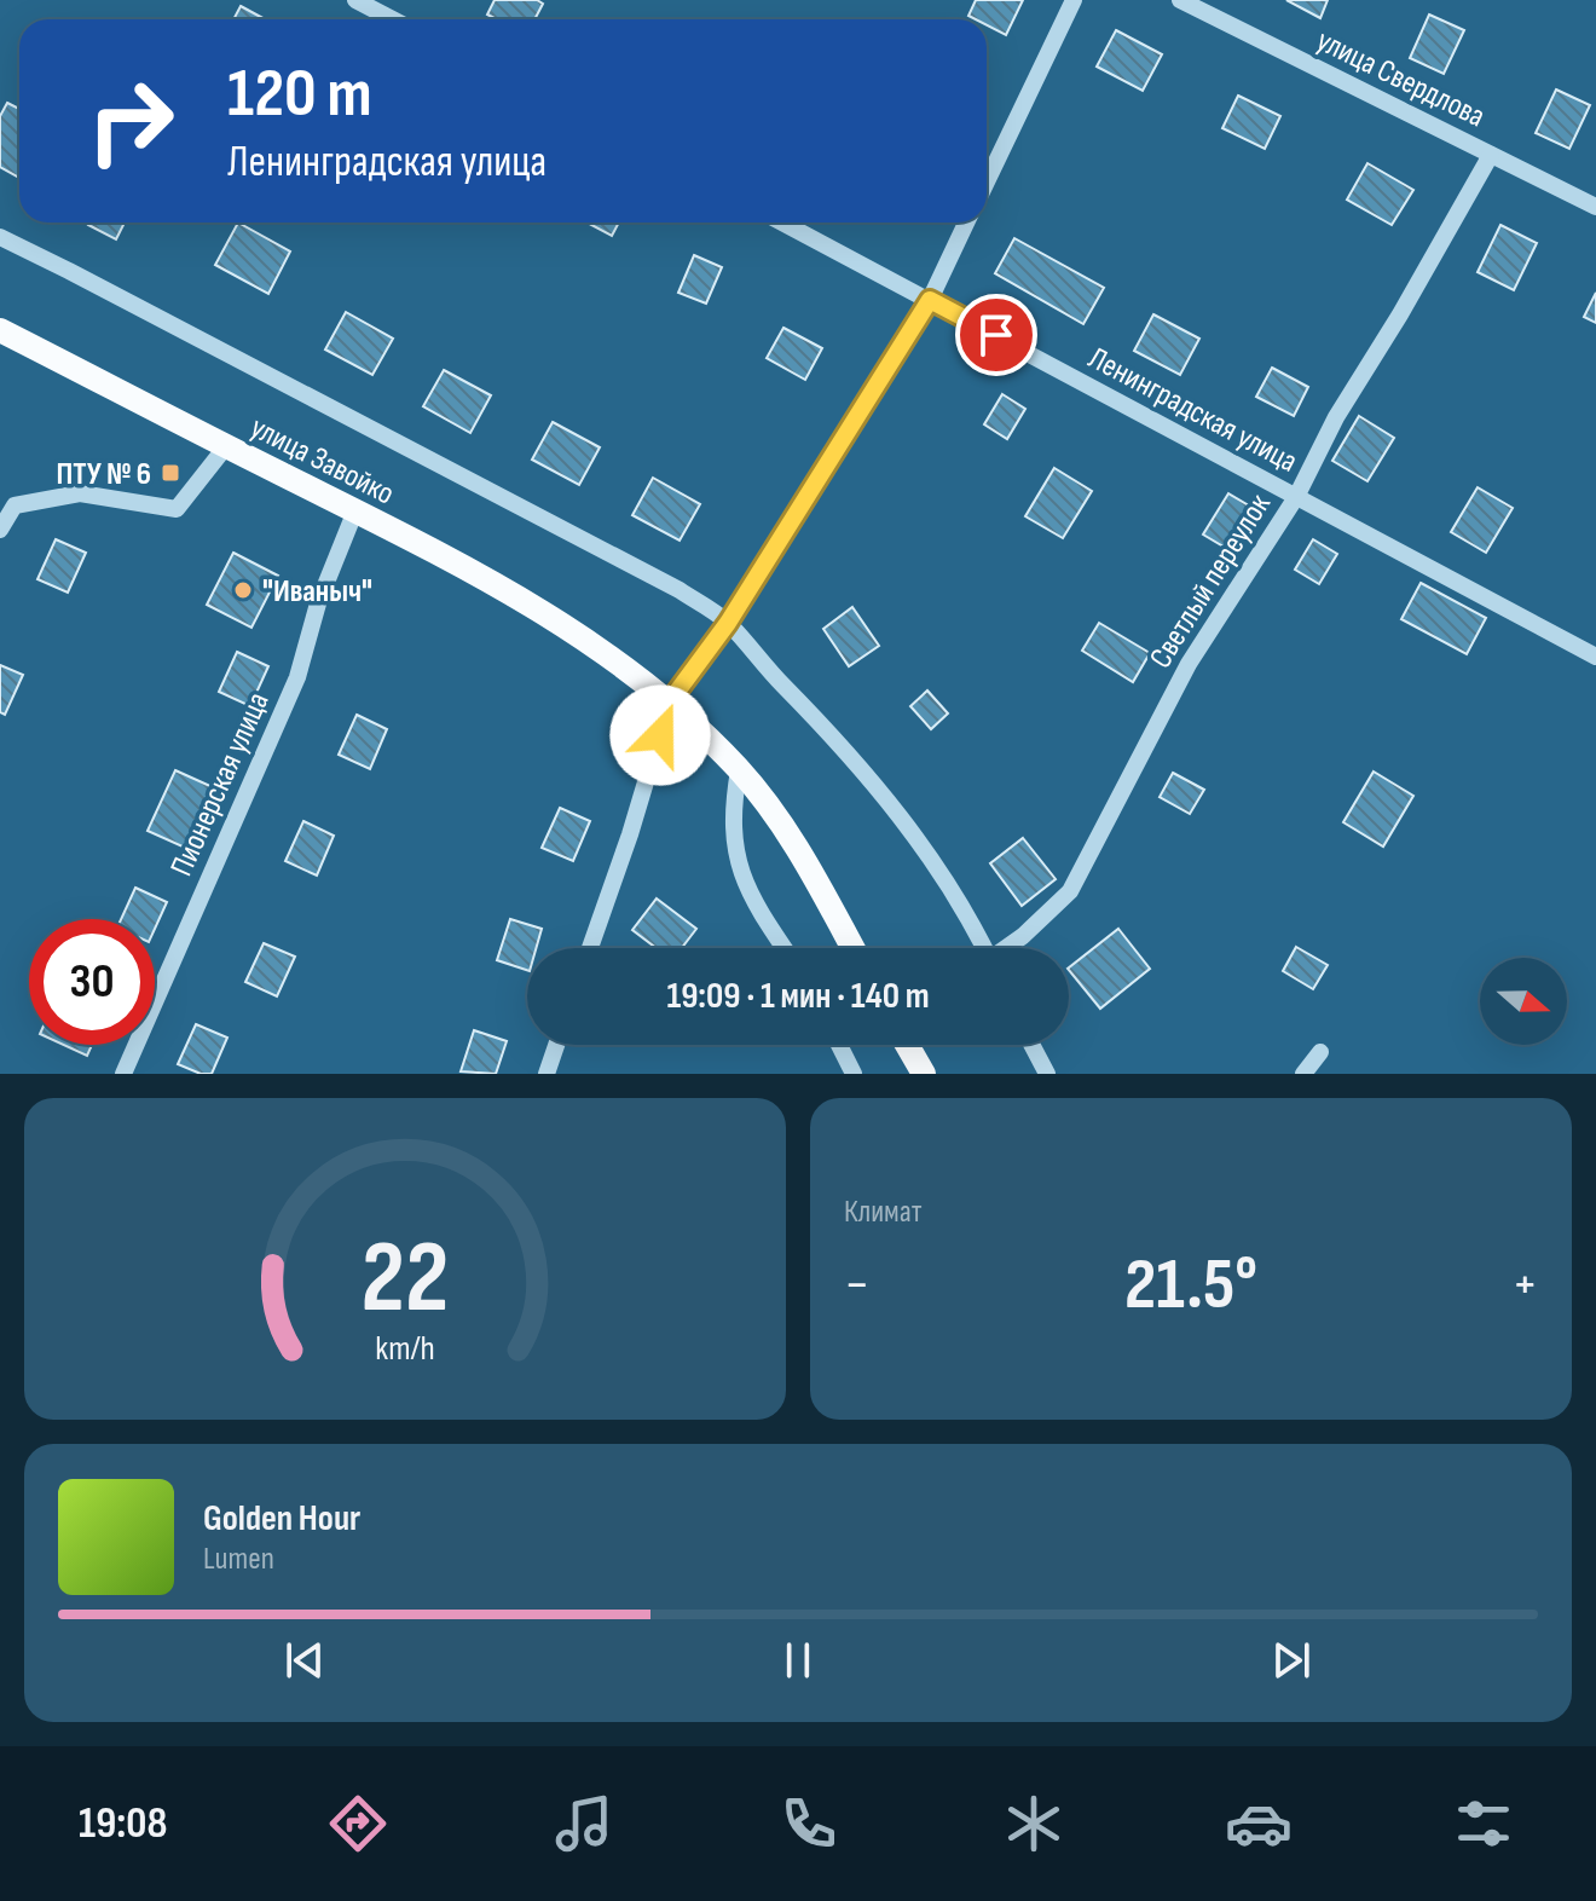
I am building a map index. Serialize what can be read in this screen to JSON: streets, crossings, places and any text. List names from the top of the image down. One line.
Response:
{"streets":{"main road":["улица Завойко"],"street":["улица Свердлова","Ленинградская улица","Светлый переулок","Пионерская улица"]},"crossings":[["улица Свердлова","Светлый переулок"],["Ленинградская улица","Светлый переулок"],["улица Завойко","Пионерская улица"]],"places":{"transit":["ПТУ № 6"],"other":["\"Иваныч\""]},"north":"right","page":{"turn":["120 m","Ленинградская улица"],"limit":"30","trip":"19:09 · 1 мин · 140 m","tile":"Климат","heat":["−","21.5°","+"],"song":["Golden Hour","Lumen"],"tabs":"19:08","gauge":["22","km/h"]}}
